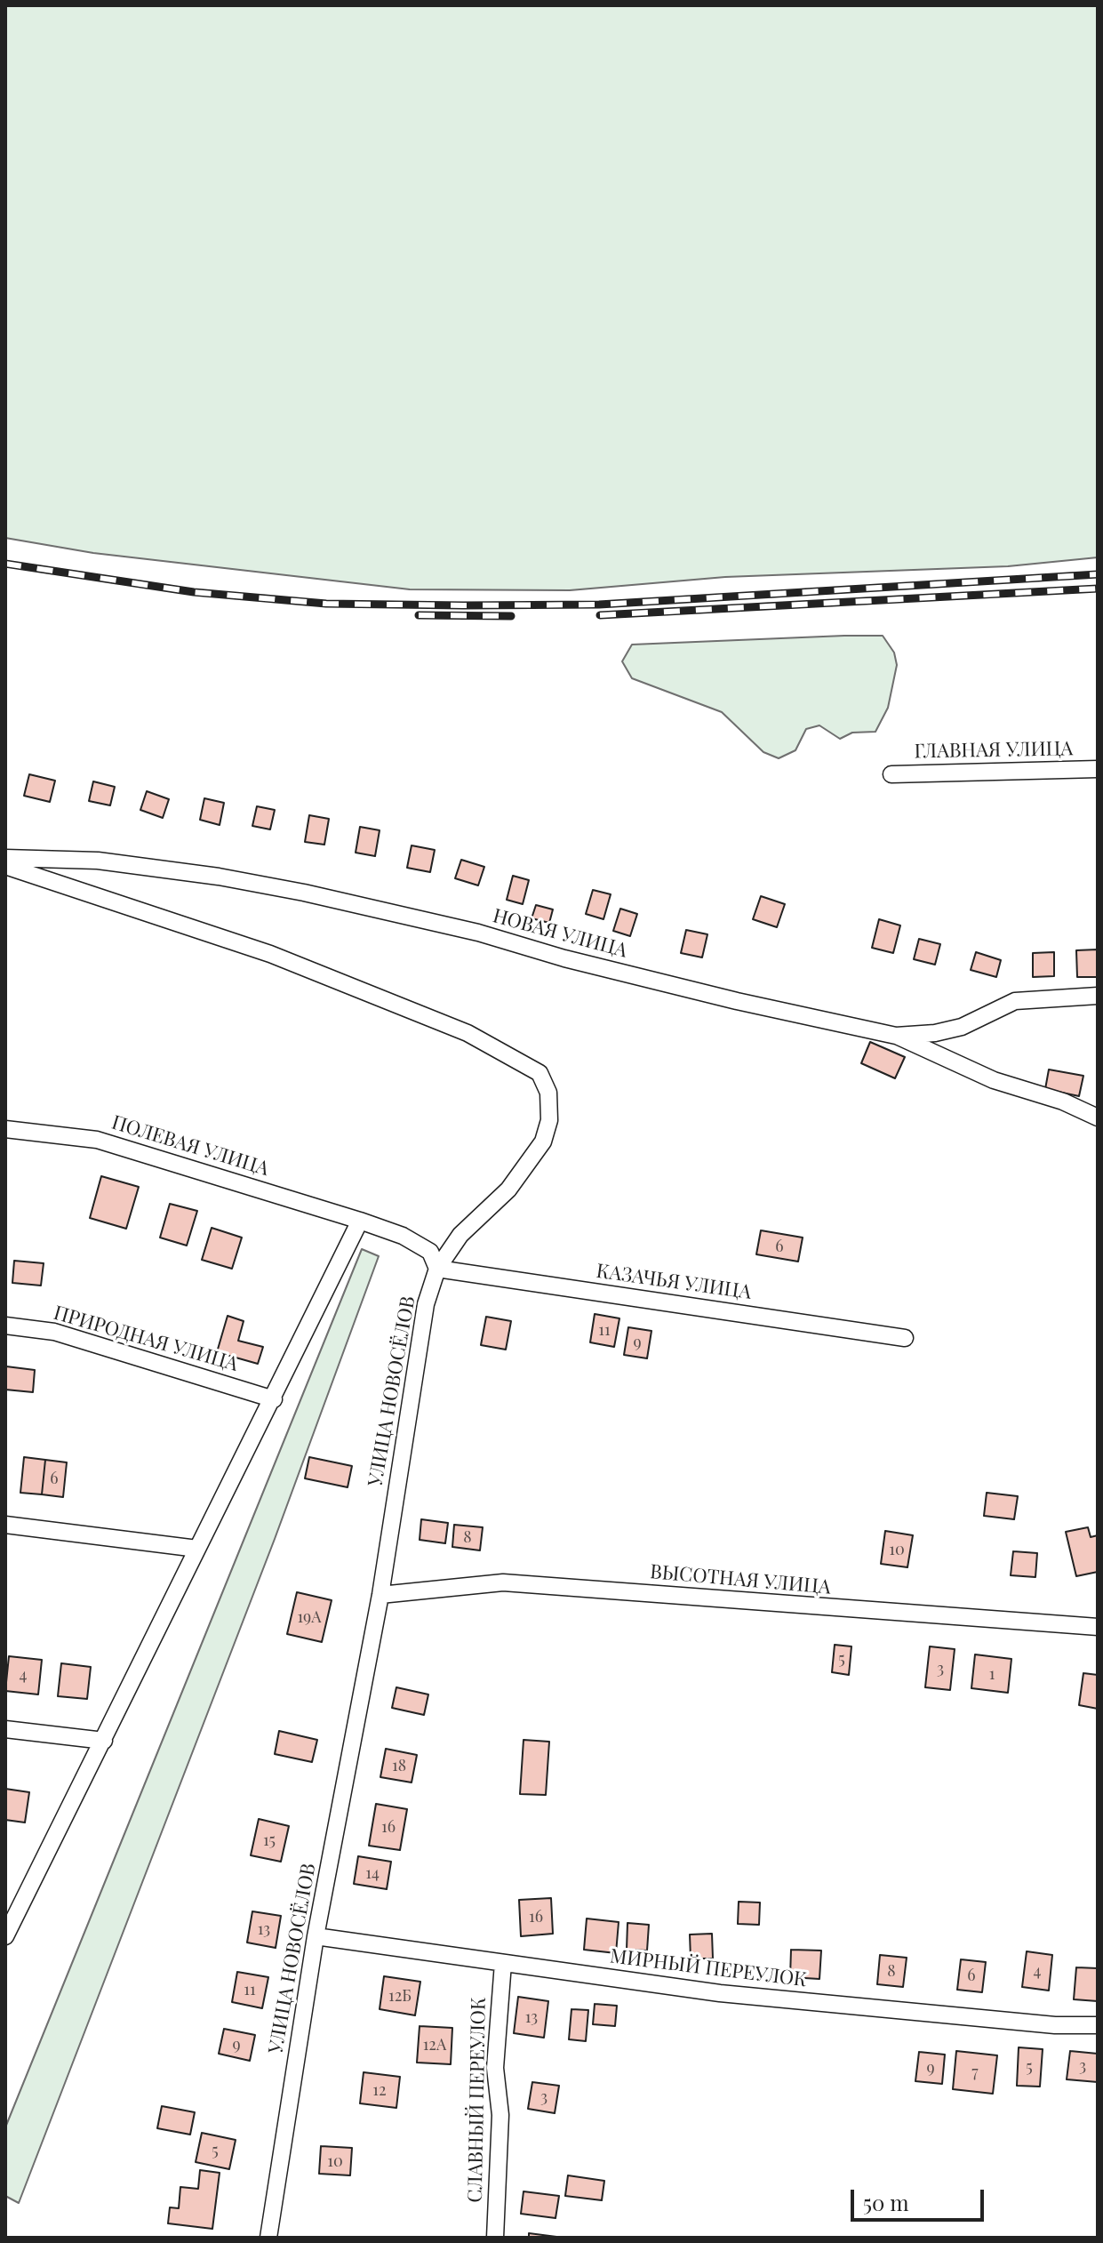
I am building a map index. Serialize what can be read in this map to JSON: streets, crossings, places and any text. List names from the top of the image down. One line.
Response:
{"streets":{"street":["ГЛАВНАЯ УЛИЦА","НОВАЯ УЛИЦА","ПОЛЕВАЯ УЛИЦА","КАЗАЧЬЯ УЛИЦА","ПРИРОДНАЯ УЛИЦА","УЛИЦА НОВОСЁЛОВ","ВЫСОТНАЯ УЛИЦА","МИРНЫЙ ПЕРЕУЛОК","СЛАВНЫЙ ПЕРЕУЛОК"]},"crossings":[["ПОЛЕВАЯ УЛИЦА","КАЗАЧЬЯ УЛИЦА"],["ПОЛЕВАЯ УЛИЦА","УЛИЦА НОВОСЁЛОВ"],["КАЗАЧЬЯ УЛИЦА","УЛИЦА НОВОСЁЛОВ"],["УЛИЦА НОВОСЁЛОВ","ВЫСОТНАЯ УЛИЦА"],["УЛИЦА НОВОСЁЛОВ","МИРНЫЙ ПЕРЕУЛОК"],["МИРНЫЙ ПЕРЕУЛОК","СЛАВНЫЙ ПЕРЕУЛОК"]],"house_numbers":["6","11","9","6","8","10","19А","5","3","1","4","18","16","15","14","16","13","8","4","6","11","12Б","13","9","12А","3","5","9","7","12","3","5","10"],"scale_bar":"50 m"}
